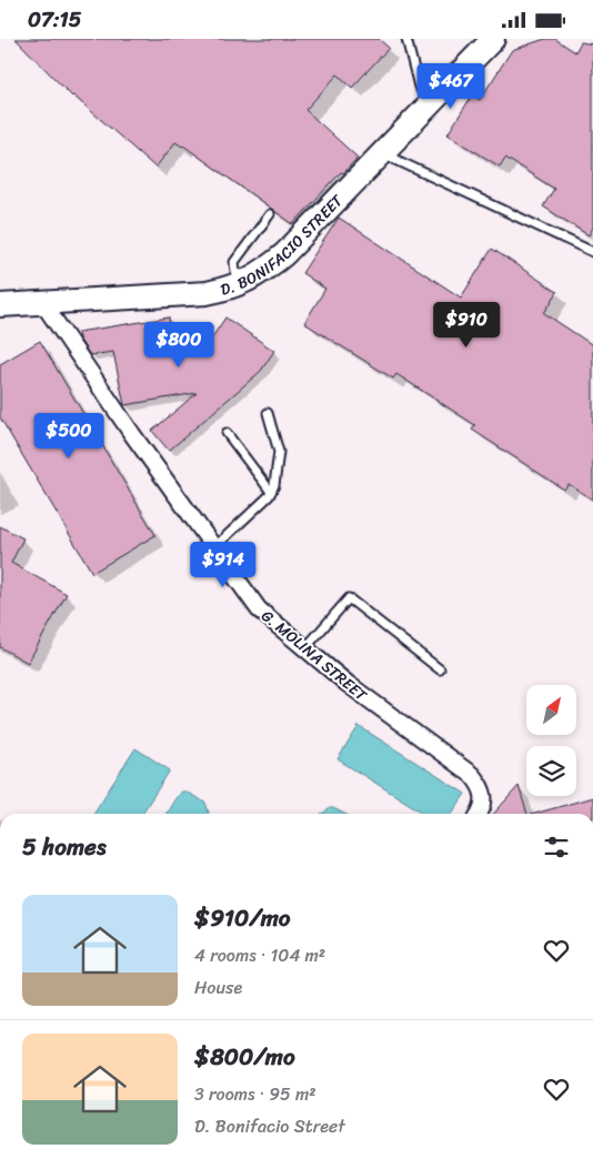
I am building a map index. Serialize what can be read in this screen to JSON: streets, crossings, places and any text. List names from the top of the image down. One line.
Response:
{"streets":{"main road":["D. BONIFACIO STREET"],"street":["G. MOLINA STREET"]},"crossings":[["D. BONIFACIO STREET","G. MOLINA STREET"]],"north":"top right","page":{"status":"07:15","price":["$467","$910","$800","$500","$914"],"heading":"5 homes","list":[{"name":"$910/mo","note":"4 rooms · 104 m² · House"},{"name":"$800/mo","note":"3 rooms · 95 m² · D. Bonifacio Street"}]}}
